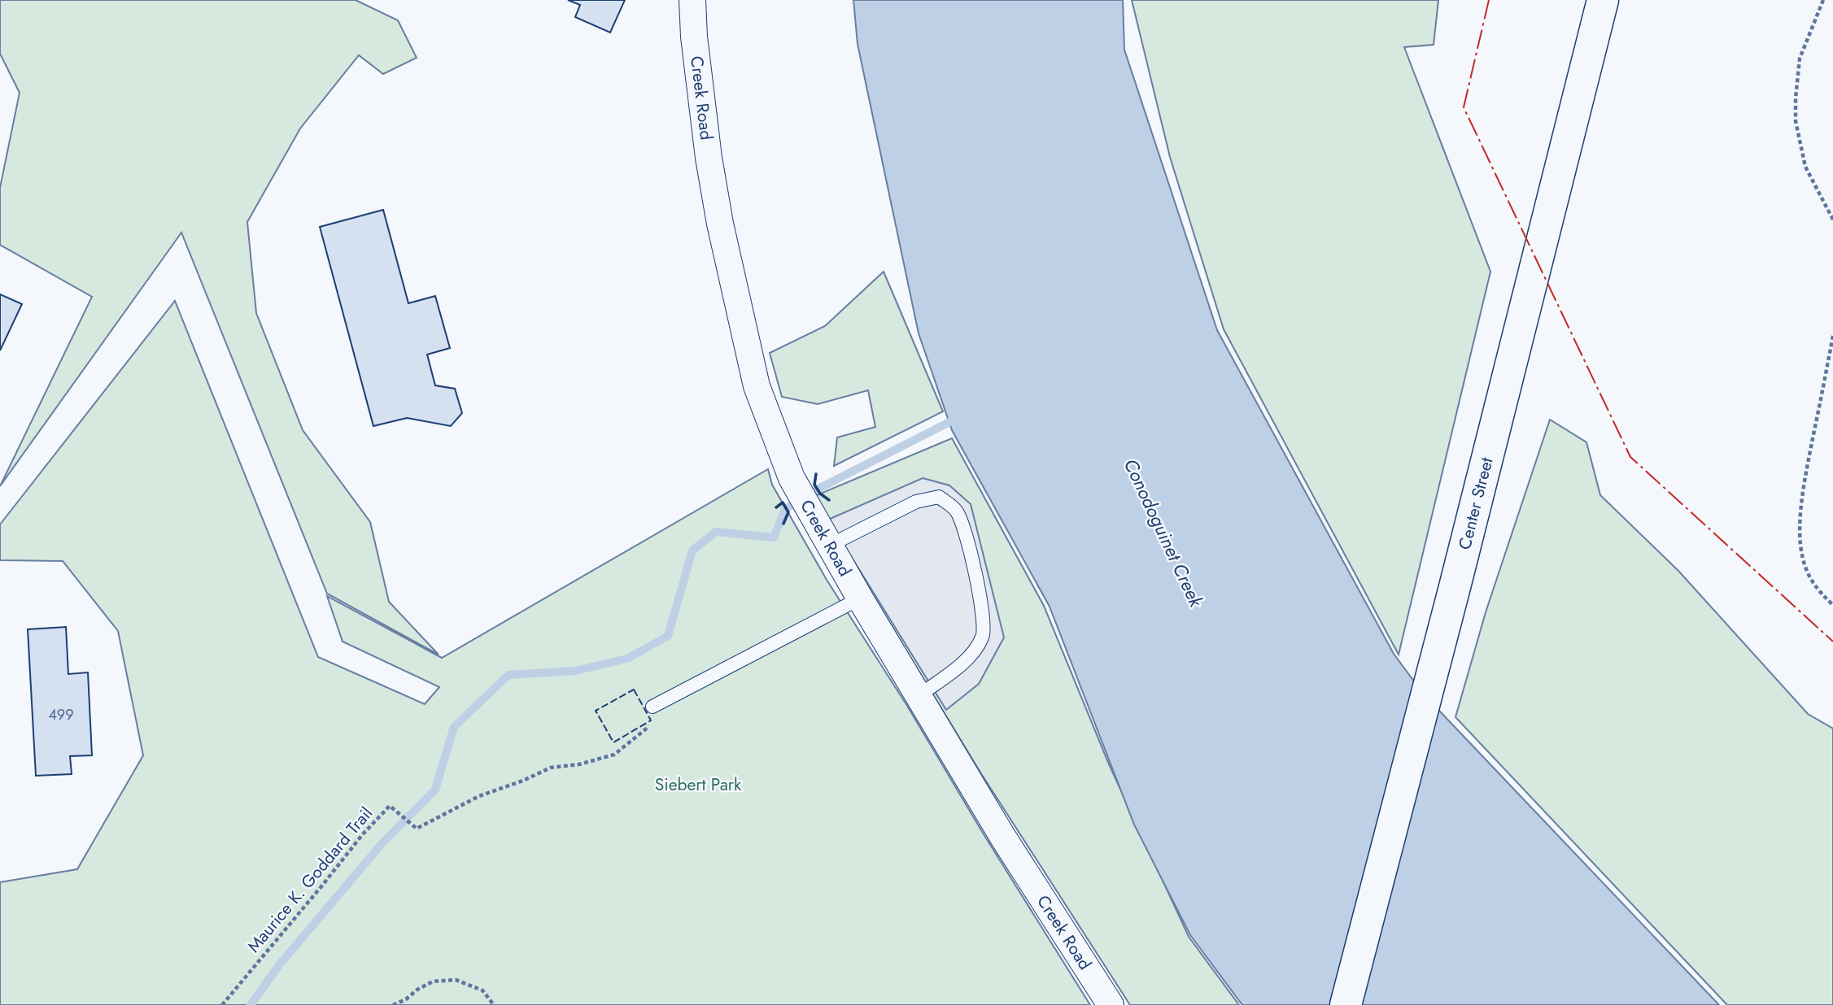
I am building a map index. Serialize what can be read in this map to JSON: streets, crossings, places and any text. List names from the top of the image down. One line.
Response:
{"streets":{"main road":["Center Street"],"street":["Creek Road"],"path":["Maurice K. Goddard Trail"]},"water":["Conodoguinet Creek"],"parks":["Siebert Park"],"house_numbers":["499"]}
